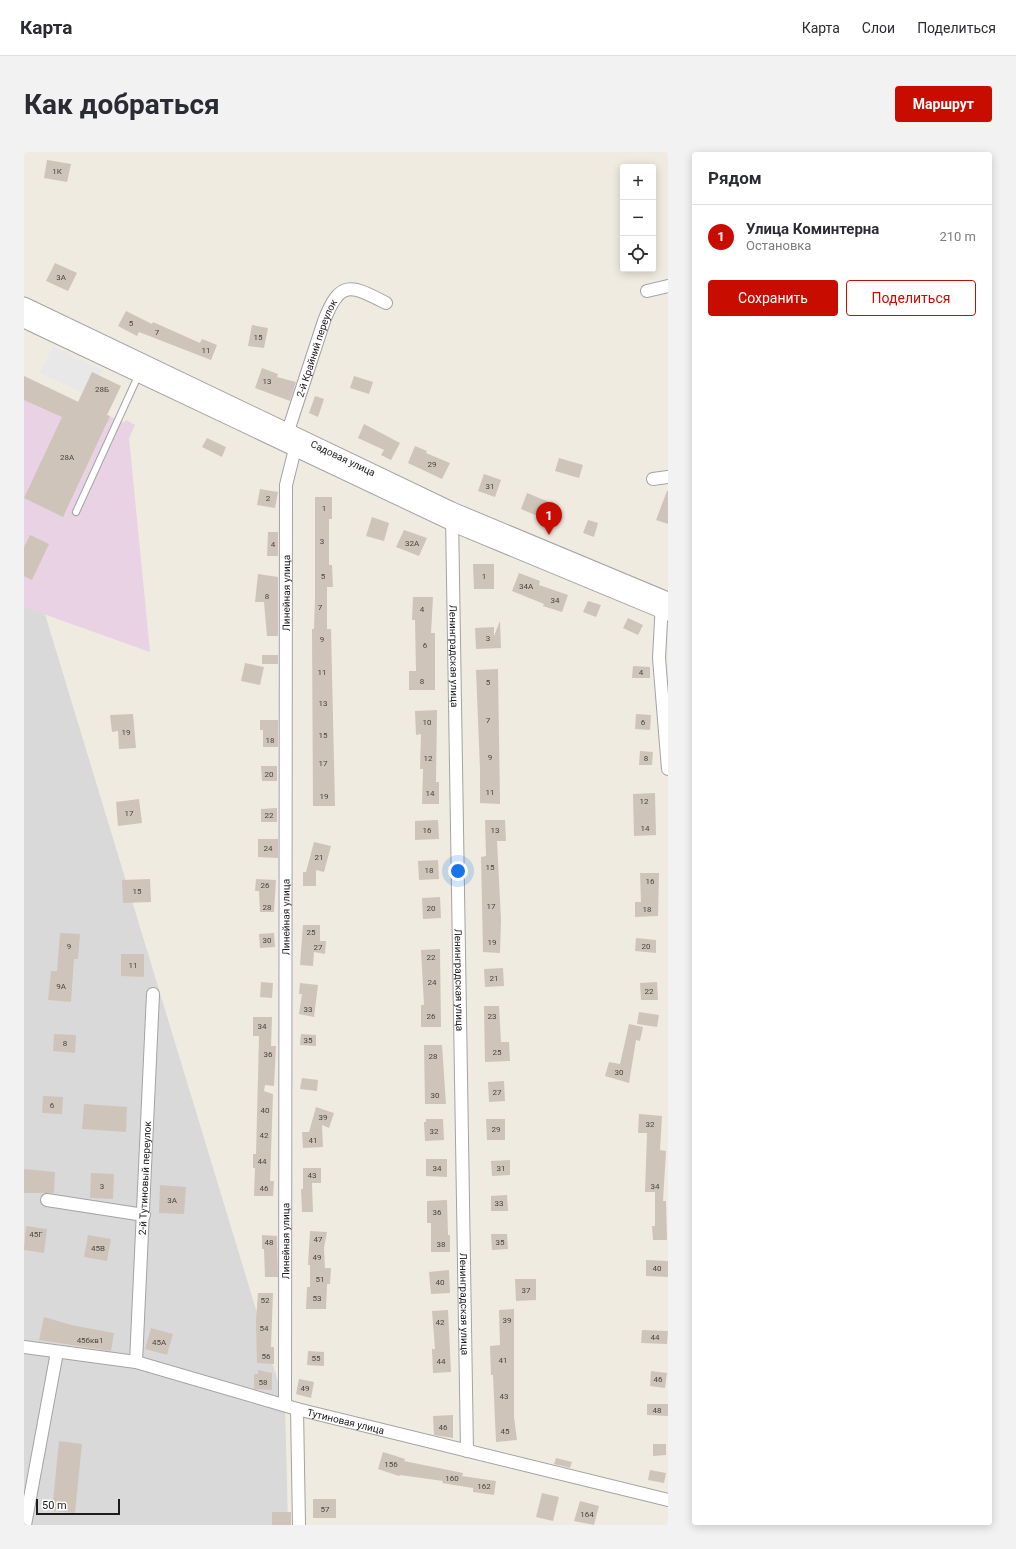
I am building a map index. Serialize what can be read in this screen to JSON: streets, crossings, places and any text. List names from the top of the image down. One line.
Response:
{"streets":{"street":["2-й Крайний переулок","Садовая улица","Линейная улица","Ленинградская улица","2-й Тутиновый переулок","Тутиновая улица"]},"crossings":[["2-й Крайний переулок","Садовая улица"],["Садовая улица","Линейная улица"],["Садовая улица","Ленинградская улица"],["Линейная улица","Тутиновая улица"],["Ленинградская улица","Тутиновая улица"],["2-й Тутиновый переулок","Тутиновая улица"]],"house_numbers":["1К","3А","5","7","15","11","13","28Б","28А","29","31","2","1","3","32А","4","5","1","34А","8","34","7","4","3","9","6","11","4","8","5","13","7","10","6","19","15","18","9","12","8","17","20","11","14","19","12","17","22","14","16","13","24","21","15","18","16","26","15","17","28","20","18","25","30","19","9","20","27","22","11","21","24","9А","22","33","26","23","34","35","8","25","36","28","30","27","30","6","40","39","32","29","32","42","41","44","34","31","43","3","34","46","3А","33","36","45Г","47","48","35","38","45В","49","40","51","40","37","53","52","39","42","54","44","45бкв1","45А","56","55","41","44","46","58","49","43","48","46","45","156","160","162","57","164"],"scale_bar":"50 m","page":{"header":"Карта","nav":["Карта","Слои","Поделиться"],"buttons":["Маршрут",["Сохранить","Поделиться"]],"title":"Как добраться","heading":"Рядом","map_buttons":["+","−"],"list":[{"mark":"1","name":"Улица Коминтерна","note":"Остановка","value":"210 m"}],"pins":"1","scale":"50 m"}}
